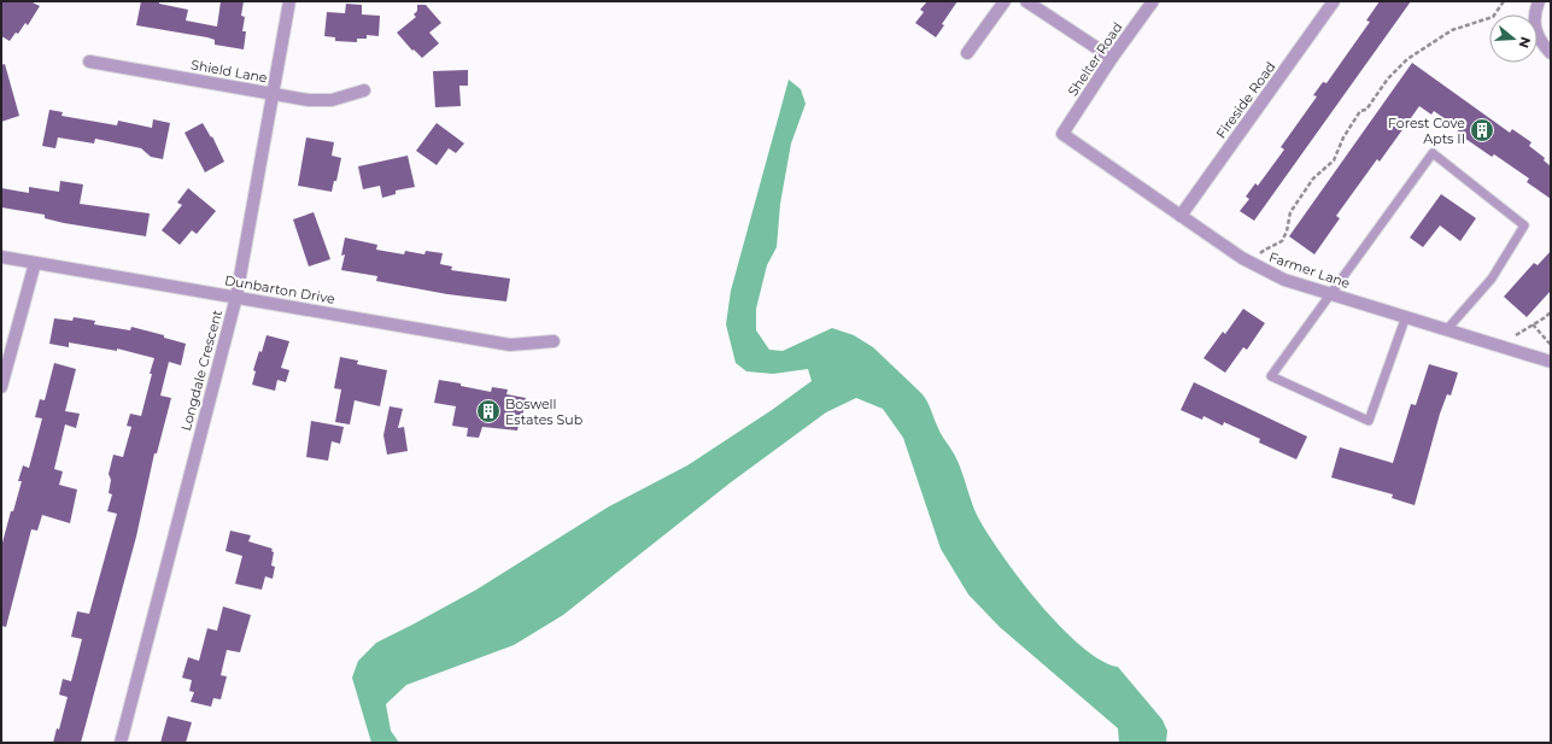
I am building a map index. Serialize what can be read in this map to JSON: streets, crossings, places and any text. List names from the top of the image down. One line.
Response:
{"streets":{"street":["Shelter Road","Shield Lane","Fireside Road","Farmer Lane","Dunbarton Drive","Longdale Crescent"]},"crossings":[["Shelter Road","Farmer Lane"],["Shield Lane","Longdale Crescent"],["Fireside Road","Farmer Lane"],["Dunbarton Drive","Longdale Crescent"]],"places":{"building":["Forest Cove Apts II","Boswell Estates Sub"]},"north":"right"}
